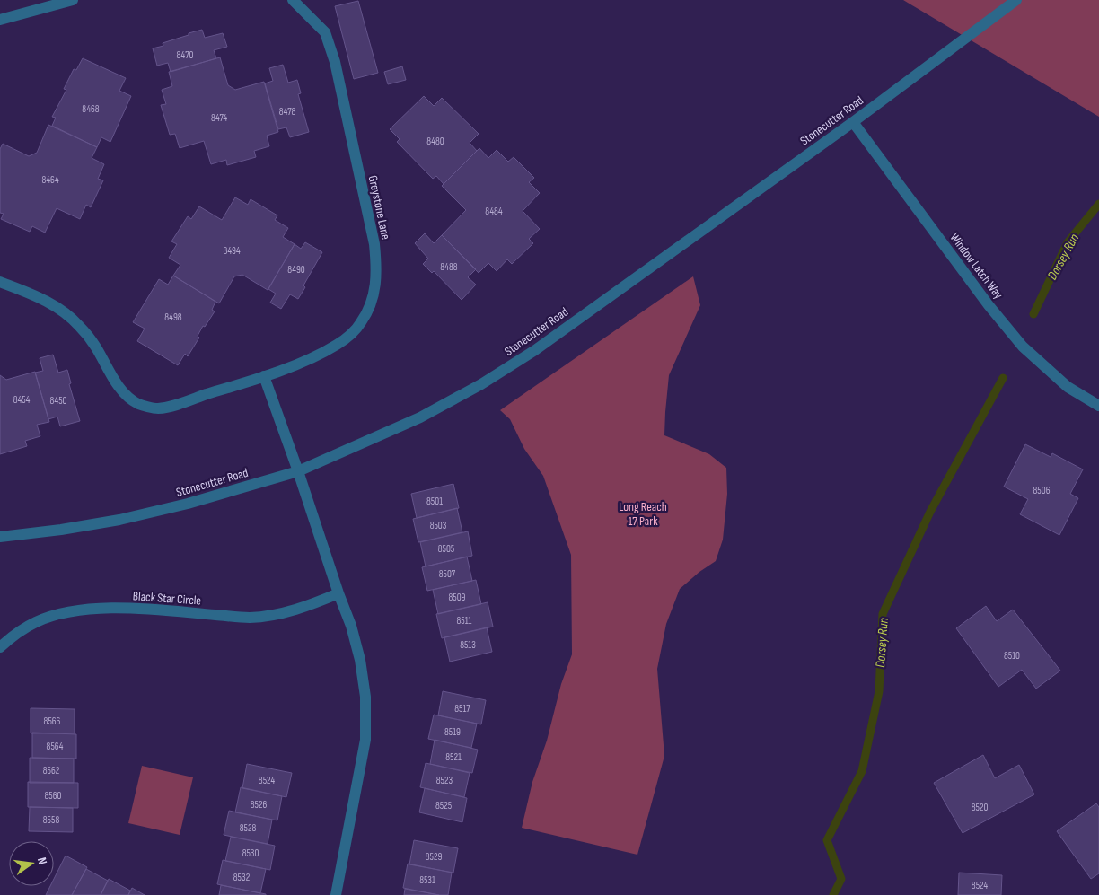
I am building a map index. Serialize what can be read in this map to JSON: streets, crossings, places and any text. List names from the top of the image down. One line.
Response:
{"streets":{"street":["Stonecutter Road","Greystone Lane","Window Latch Way","Black Star Circle"]},"crossings":[["Stonecutter Road","Window Latch Way"]],"water":["Dorsey Run"],"parks":["Long Reach 17 Park"],"house_numbers":["8470","8468","8478","8474","8480","8464","8484","8494","8488","8490","8498","8454","8450","8506","8501","8503","8505","8507","8509","8511","8513","8510","8517","8566","8519","8564","8521","8562","8524","8523","8560","8526","8525","8520","8558","8528","8530","8529","8532","8531","8524"],"north":"right"}
